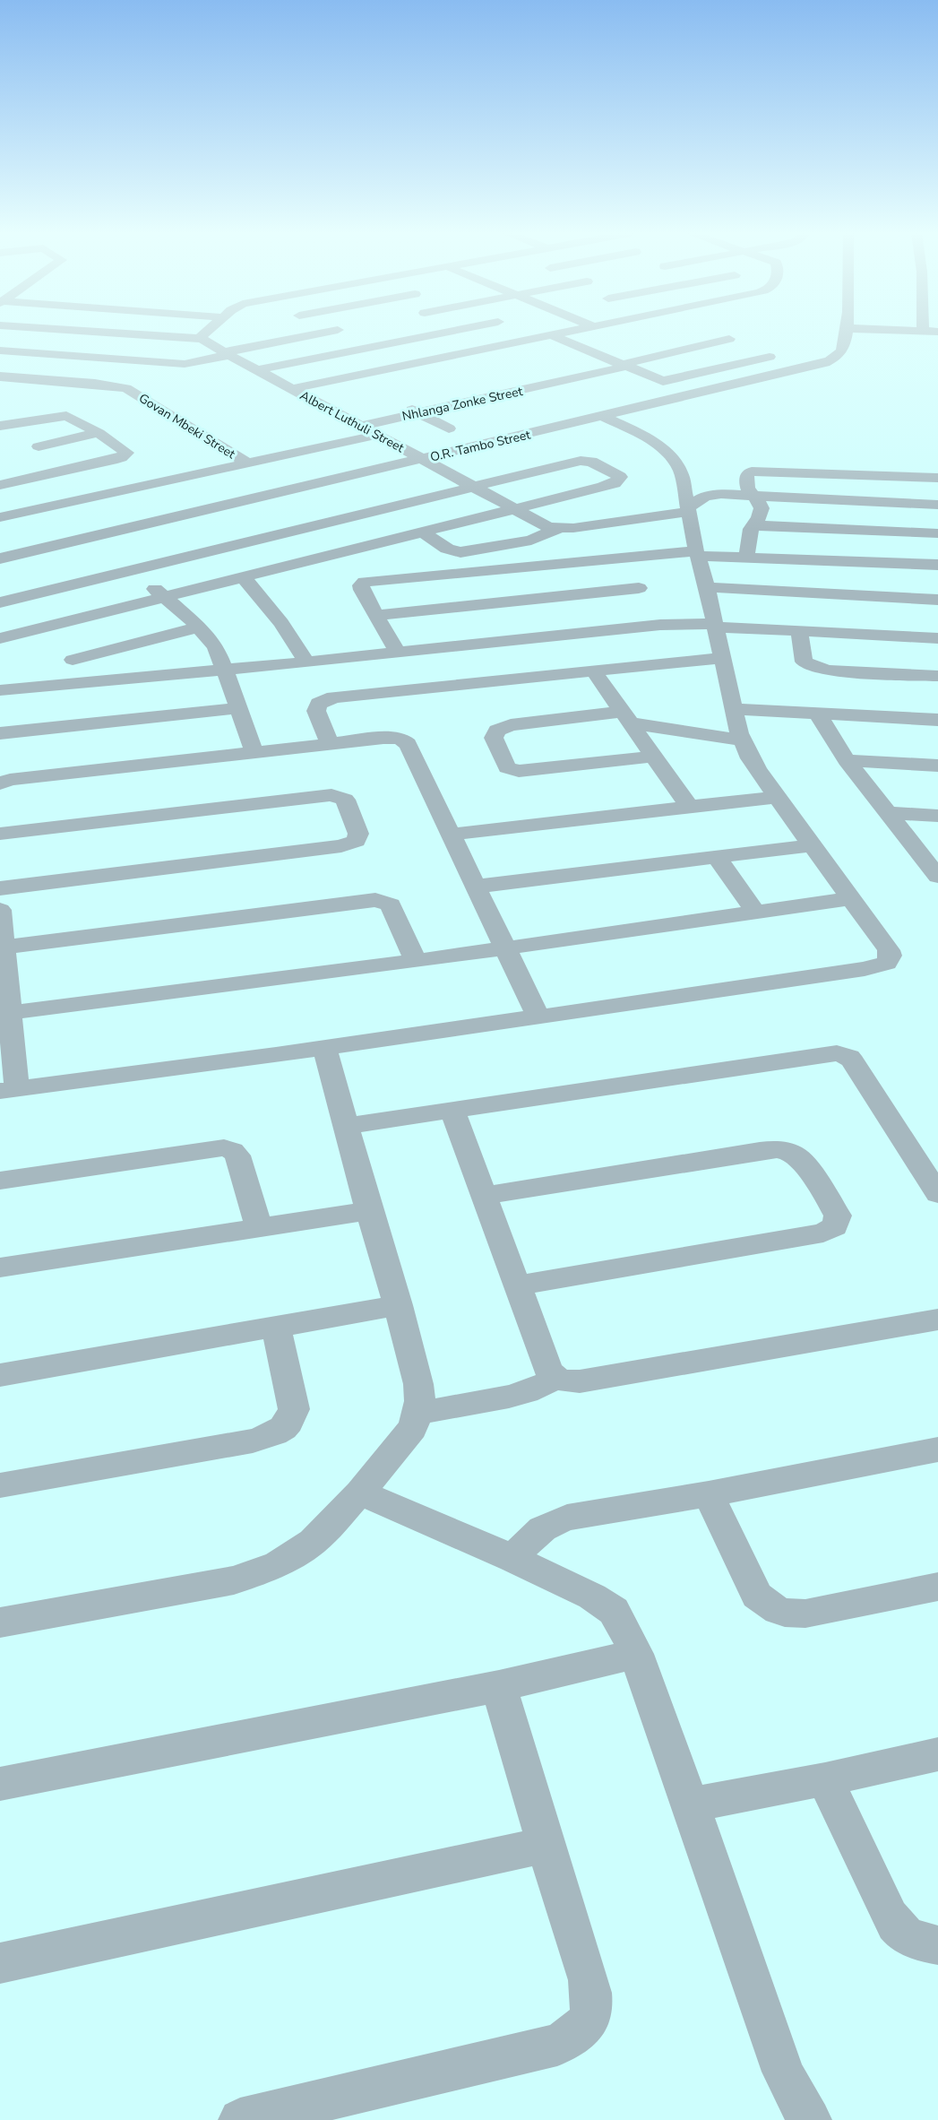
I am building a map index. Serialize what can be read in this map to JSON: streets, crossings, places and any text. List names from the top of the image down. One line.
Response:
{"streets":{"street":["Nhlanga Zonke Street","Albert Luthuli Street","Govan Mbeki Street","O.R. Tambo Street"]},"crossings":[["Nhlanga Zonke Street","Albert Luthuli Street"],["Albert Luthuli Street","Govan Mbeki Street"],["Albert Luthuli Street","O.R. Tambo Street"]]}
